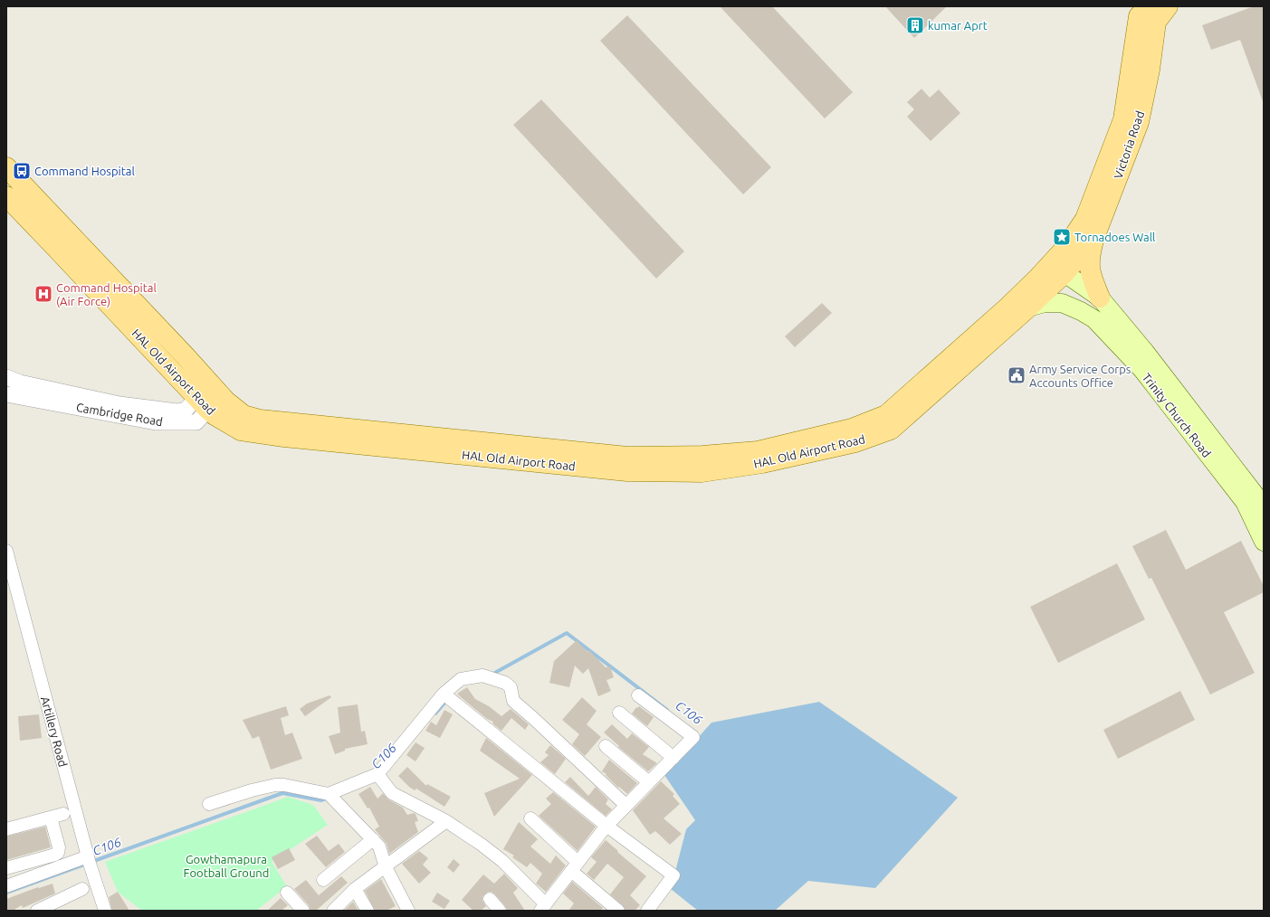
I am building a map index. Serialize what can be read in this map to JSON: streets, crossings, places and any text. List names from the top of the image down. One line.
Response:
{"streets":{"main road":["Victoria Road","HAL Old Airport Road","Trinity Church Road"],"street":["Cambridge Road","Artillery Road"]},"crossings":[["Victoria Road","HAL Old Airport Road"],["Victoria Road","Trinity Church Road"],["HAL Old Airport Road","Cambridge Road"],["HAL Old Airport Road","Trinity Church Road"]],"water":["C106"],"parks":["Gowthamapura Football Ground"],"places":{"building":["kumar Aprt"],"bus stop":["Command Hospital"],"place":["Tornadoes Wall"],"hospital":["Command Hospital (Air Force)"],"public building":["Army Service Corps Accounts Office"]}}
